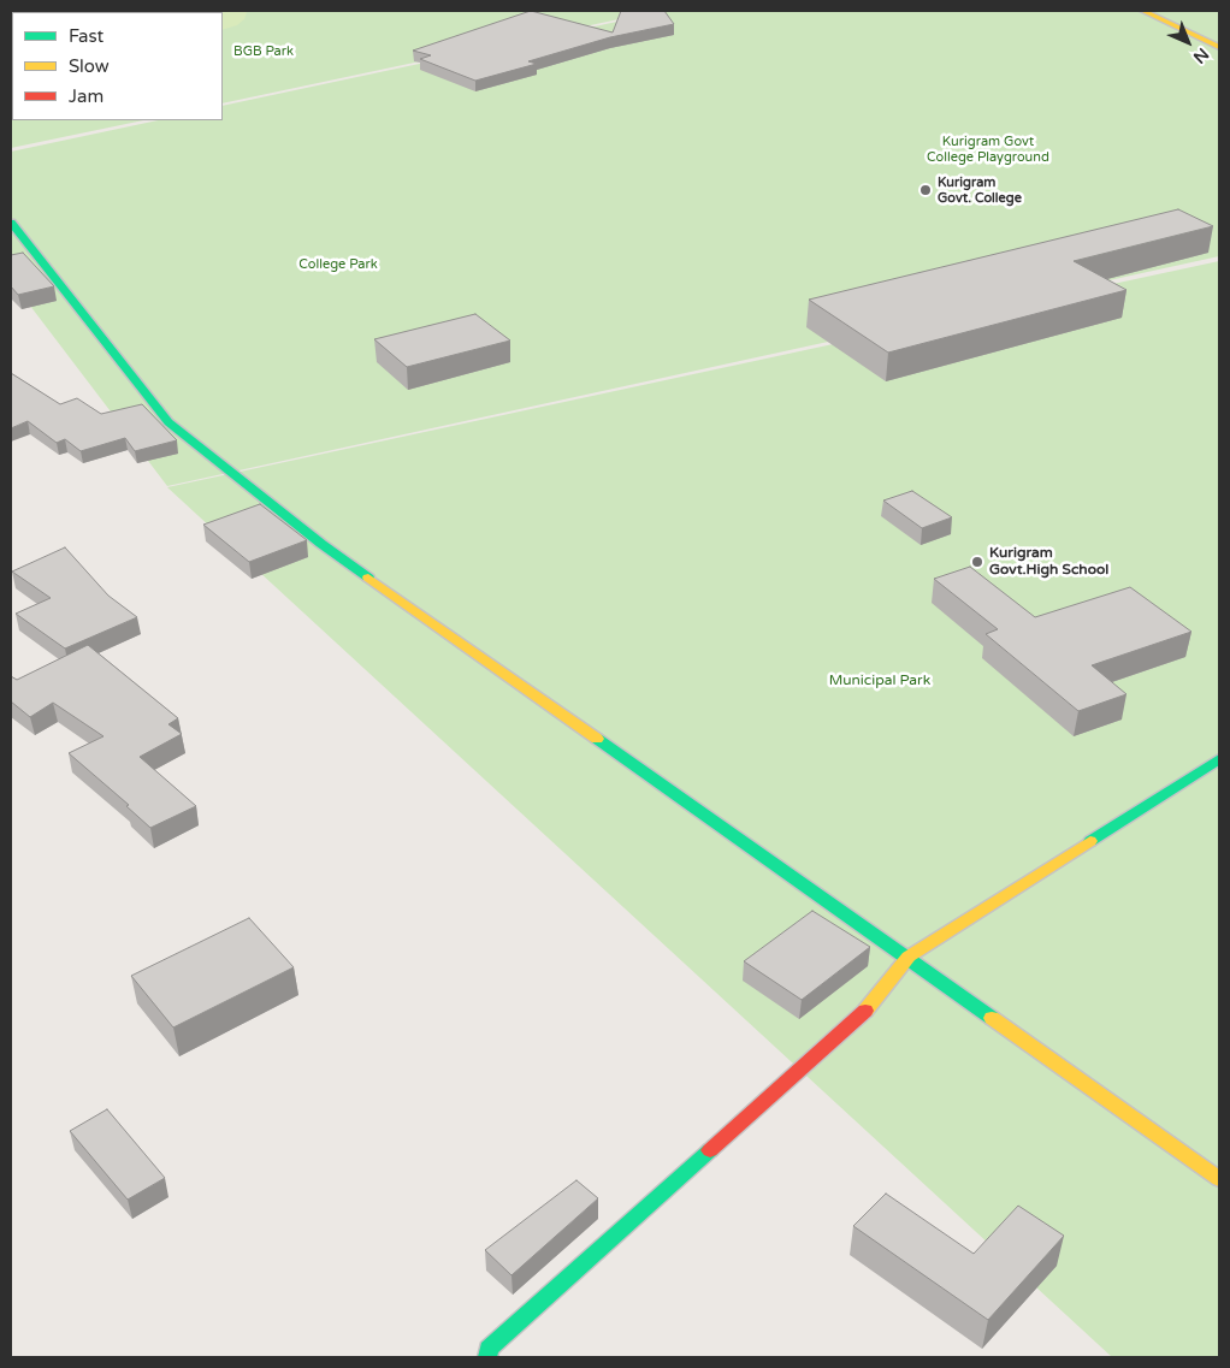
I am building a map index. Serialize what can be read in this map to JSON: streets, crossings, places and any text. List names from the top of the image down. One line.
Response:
{"parks":["BGB Park","Kurigram Govt College Playground","College Park","Municipal Park"],"places":["Kurigram Govt. College","Kurigram Govt.High School"],"legend":["Fast","Slow","Jam"],"north":"bottom right"}
